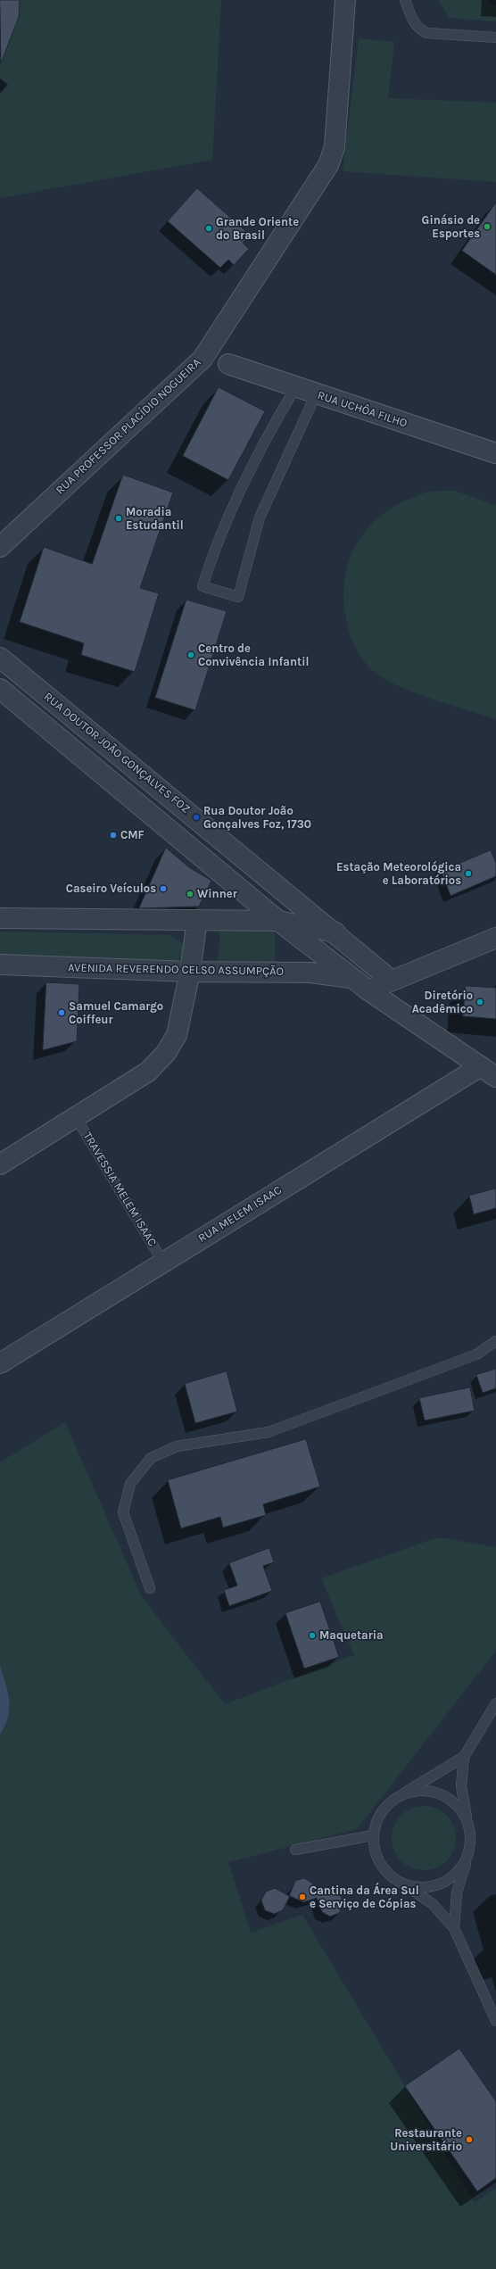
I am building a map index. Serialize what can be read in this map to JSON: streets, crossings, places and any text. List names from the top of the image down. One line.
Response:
{"streets":{"street":["RUA UCHÔA FILHO","RUA PROFESSOR PLACÍDIO NOGUEIRA","RUA DOUTOR JOÃO GONÇALVES FOZ","AVENIDA REVERENDO CELSO ASSUMPÇÃO","RUA MELEM ISAAC"],"lane":["TRAVESSIA MELEM ISAAC"]},"crossings":[["TRAVESSIA MELEM ISAAC","RUA MELEM ISAAC"]],"places":["Ginásio de Esportes","Grande Oriente do Brasil","Moradia Estudantil","Centro de Convivência Infantil","Rua Doutor João Gonçalves Foz, 1730","CMF","Estação Meteorológica e Laboratórios","Caseiro Veículos","Winner","Diretório Acadêmico","Samuel Camargo Coiffeur","Maquetaria","Cantina da Área Sul e Serviço de Cópias","Restaurante Universitário"]}
